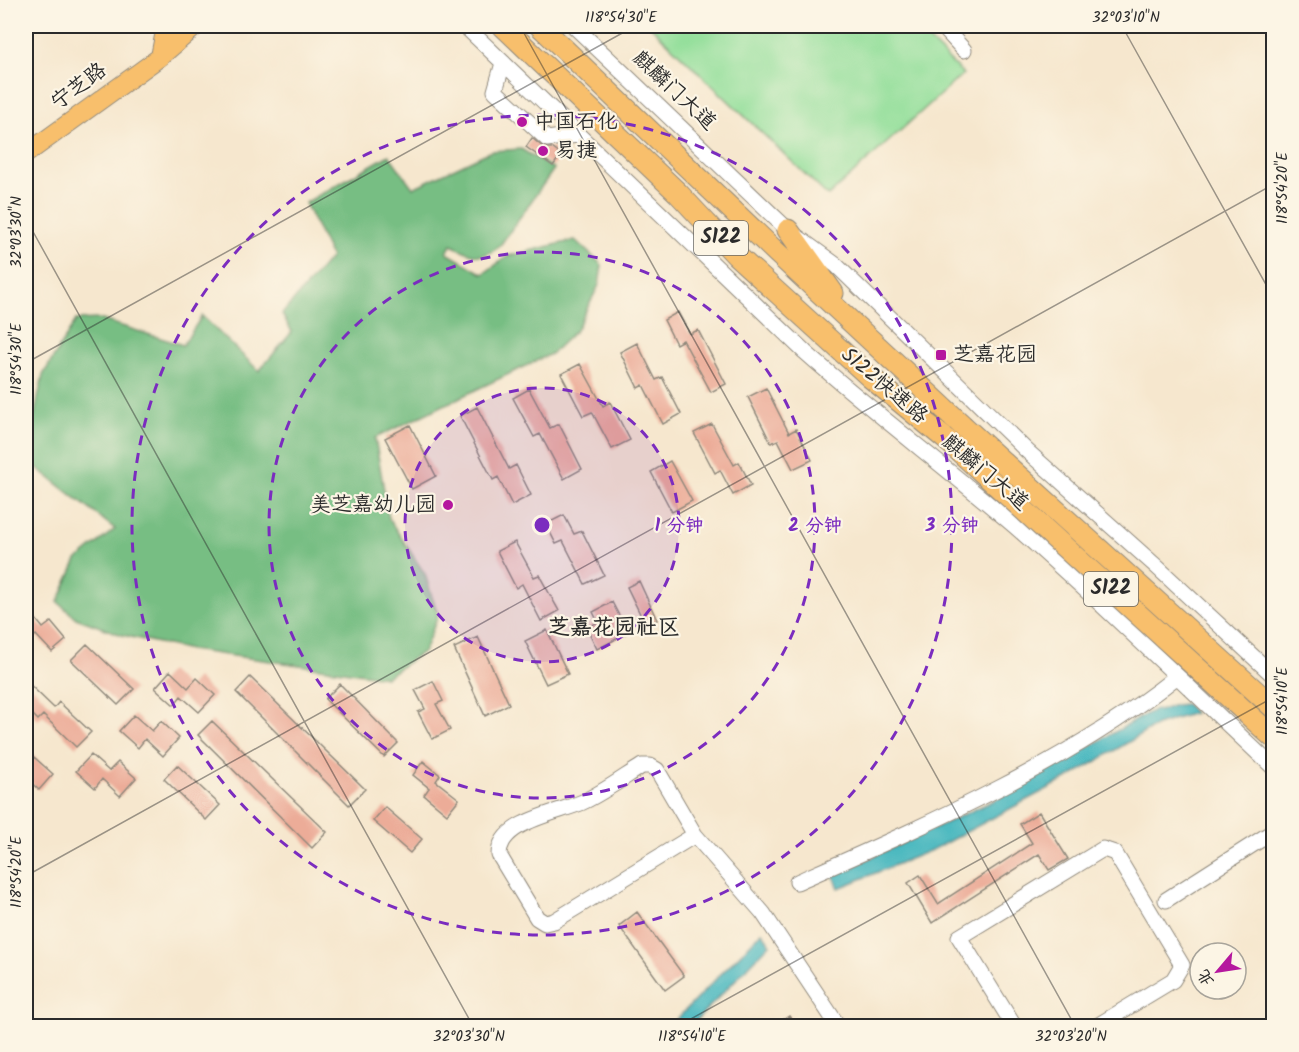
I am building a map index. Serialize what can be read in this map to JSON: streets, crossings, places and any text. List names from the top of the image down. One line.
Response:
{"streets":{"highway":["S122","S122快速路"],"main road":["宁芝路"],"street":["麒麟门大道"]},"districts":["芝嘉花园社区"],"places":{"other":["中国石化","易捷","美芝嘉幼儿园"],"transit":["芝嘉花园"]},"north":"bottom left","coordinates":["118°54'30\"E","32°03'10\"N","118°54'20\"E","32°03'30\"N","118°54'10\"E","32°03'20\"N"],"rings":["1 分钟","2 分钟","3 分钟"]}
